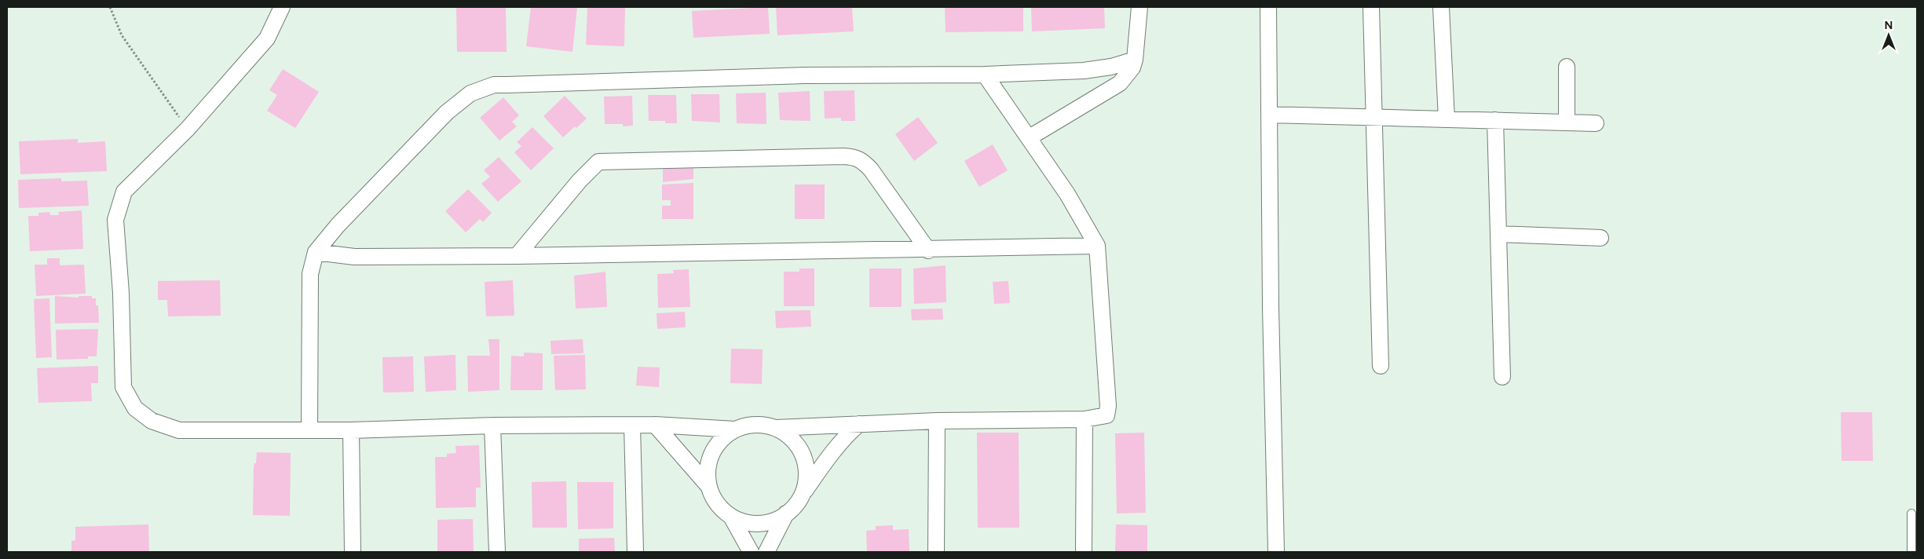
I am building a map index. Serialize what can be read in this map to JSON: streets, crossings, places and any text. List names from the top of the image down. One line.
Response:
{"north":"top"}
